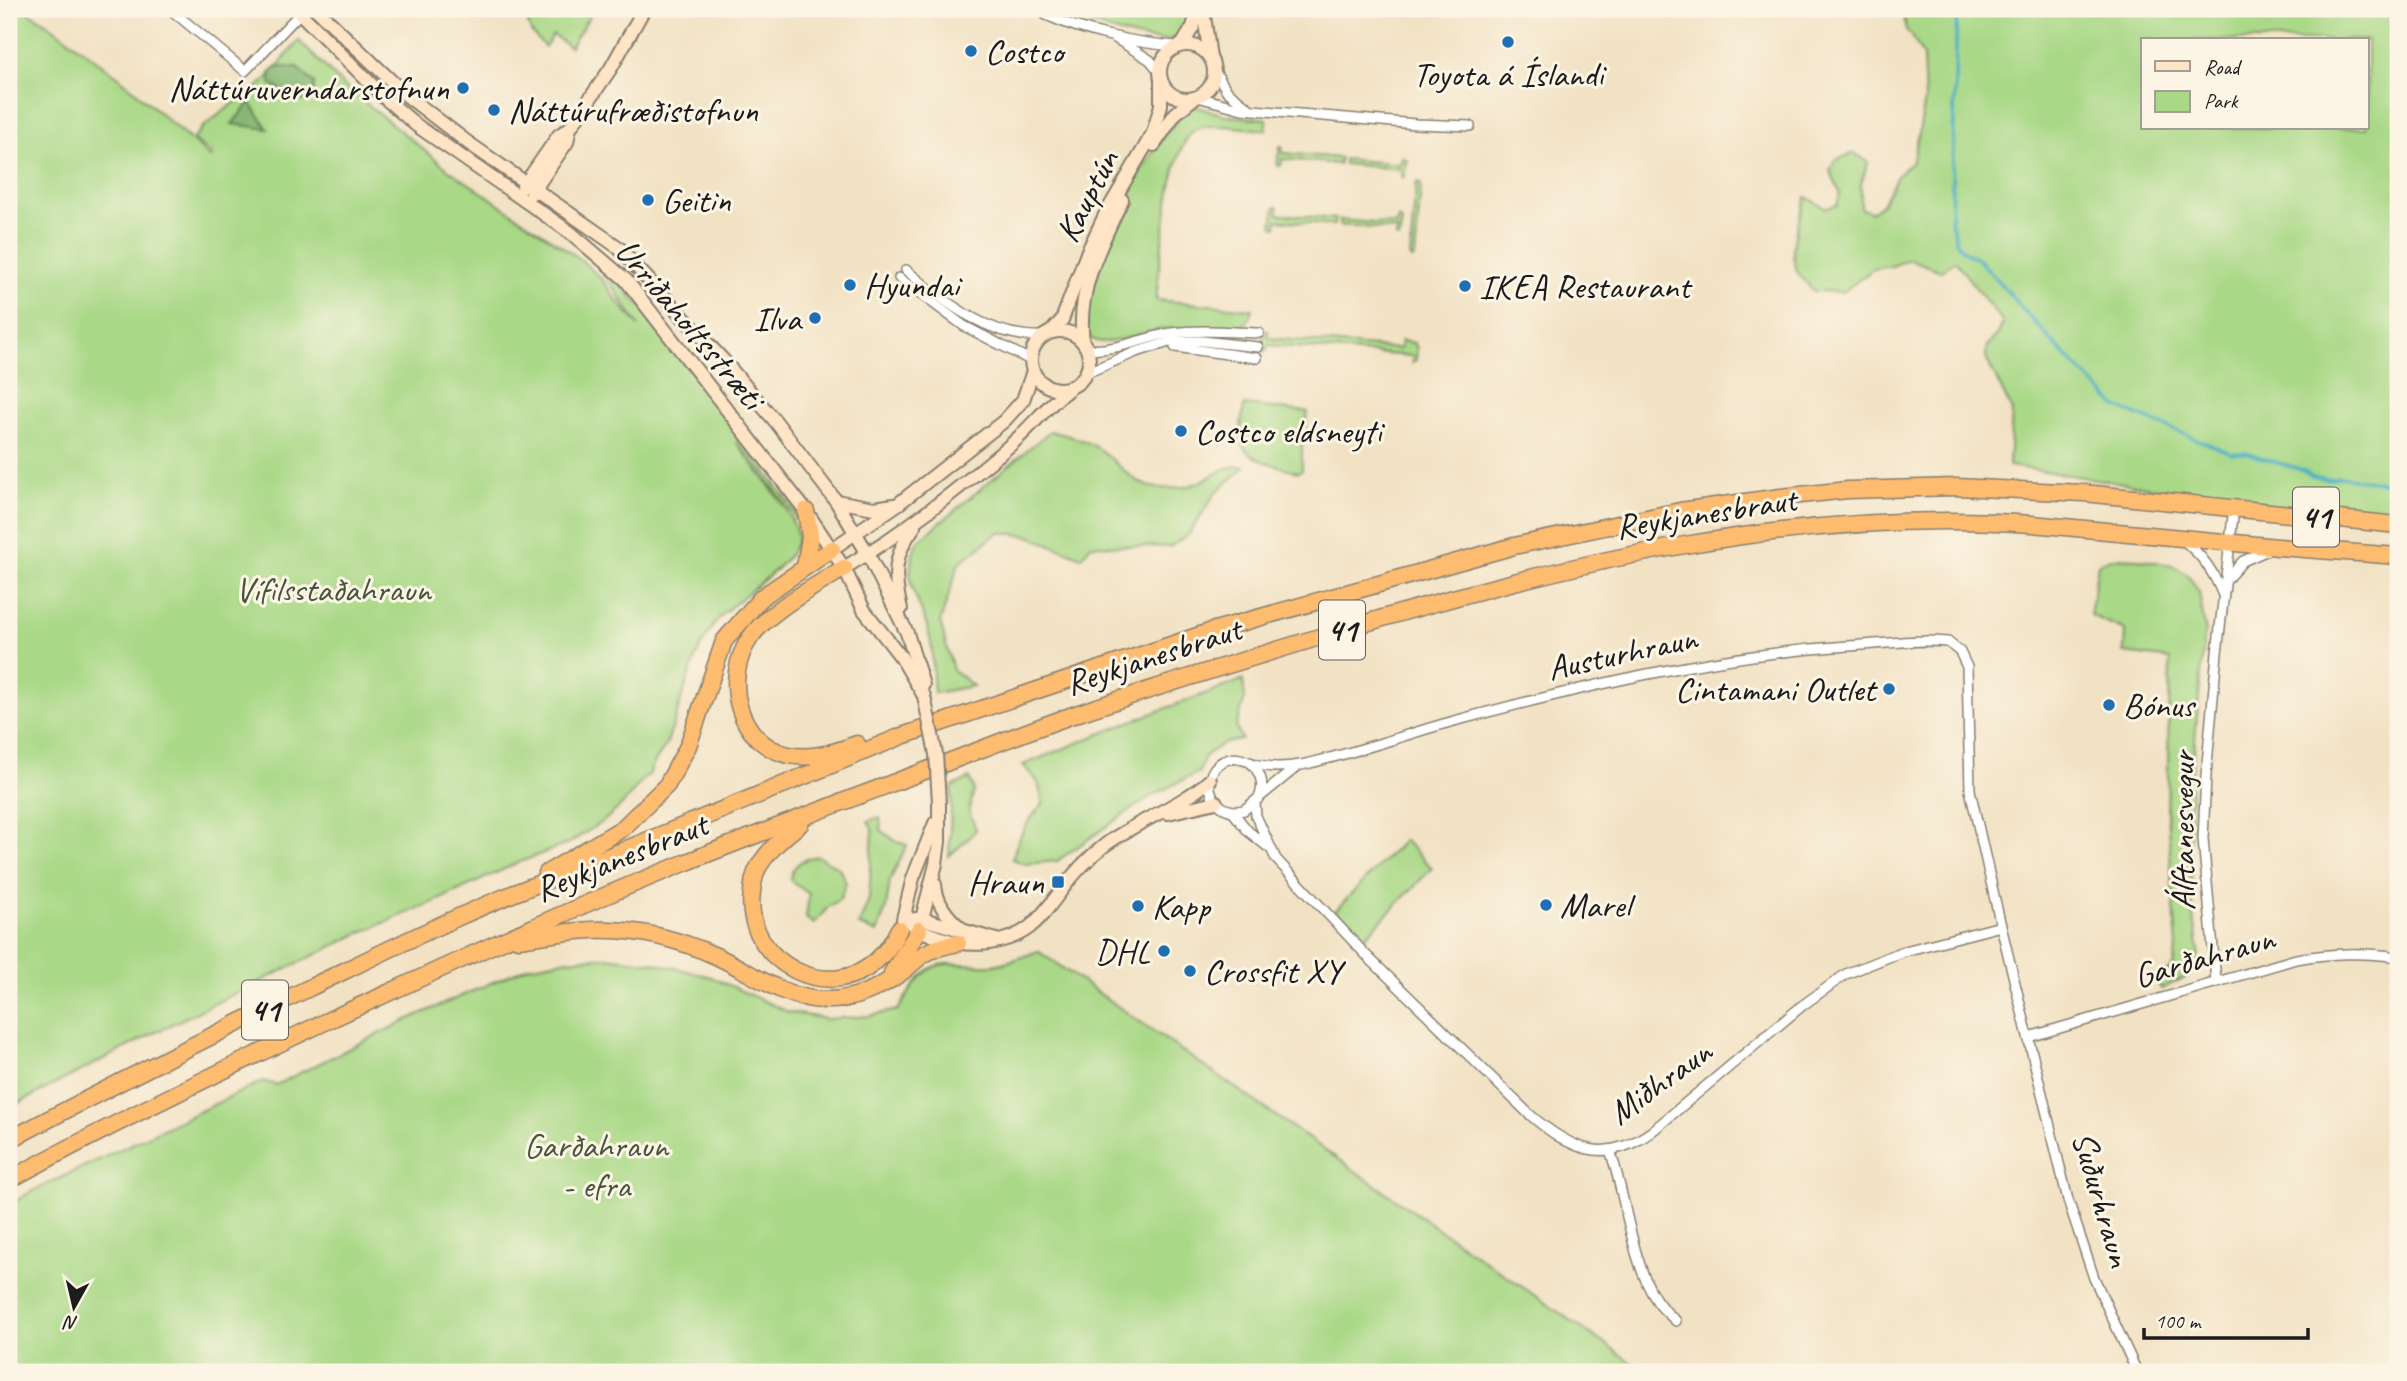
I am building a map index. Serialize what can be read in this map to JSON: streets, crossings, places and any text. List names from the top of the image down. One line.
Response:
{"streets":{"highway":["Reykjanesbraut","41"],"street":["Kauptún","Urriðaholtsstræti","Austurhraun","Álftanesvegur","Garðahraun","Miðhraun","Suðurhraun"]},"crossings":[["Kauptún","Urriðaholtsstræti"],["Reykjanesbraut","Álftanesvegur"],["Austurhraun","Miðhraun"],["Álftanesvegur","Garðahraun"],["Garðahraun","Suðurhraun"]],"parks":["Vífilsstaðahraun","Garðahraun - efra"],"places":{"other":["Toyota á Íslandi","Costco","Náttúruverndarstofnun","Náttúrufræðistofnun","Geitin","Hyundai","IKEA Restaurant","Ilva","Costco eldsneyti","Cintamani Outlet","Bónus","Marel","Kapp","DHL","Crossfit XY"],"transit":["Hraun"]},"legend":["Road","Park"],"scale_bar":"100 m","north":"bottom"}
